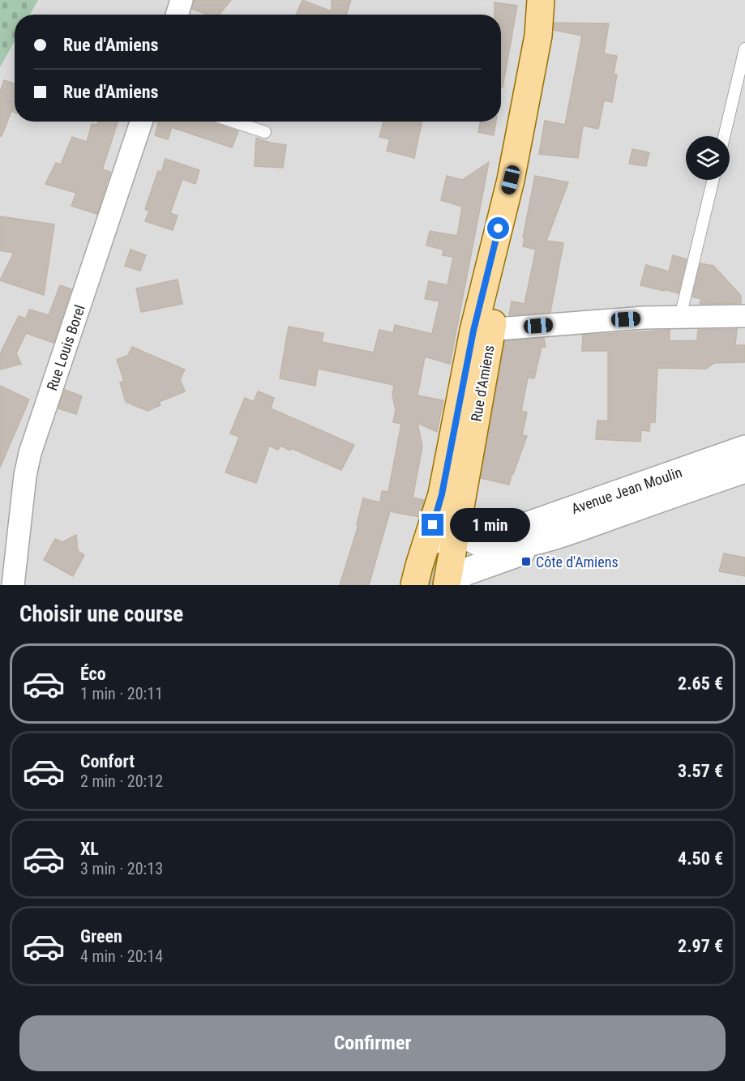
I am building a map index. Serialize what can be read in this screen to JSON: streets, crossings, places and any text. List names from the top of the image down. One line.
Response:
{"streets":{"main road":["Rue d'Amiens"],"street":["Rue Louis Borel","Avenue Jean Moulin"]},"crossings":[["Rue d'Amiens","Avenue Jean Moulin"]],"places":{"transit":["Côte d'Amiens"]},"page":{"banner":["Rue d'Amiens","Rue d'Amiens"],"bubble":"1 min","heading":"Choisir une course","list":[{"name":"Éco","note":"1 min · 20:11","value":"2.65 €"},{"name":"Confort","note":"2 min · 20:12","value":"3.57 €"},{"name":"XL","note":"3 min · 20:13","value":"4.50 €"},{"name":"Green","note":"4 min · 20:14","value":"2.97 €"}],"buttons":"Confirmer"}}
